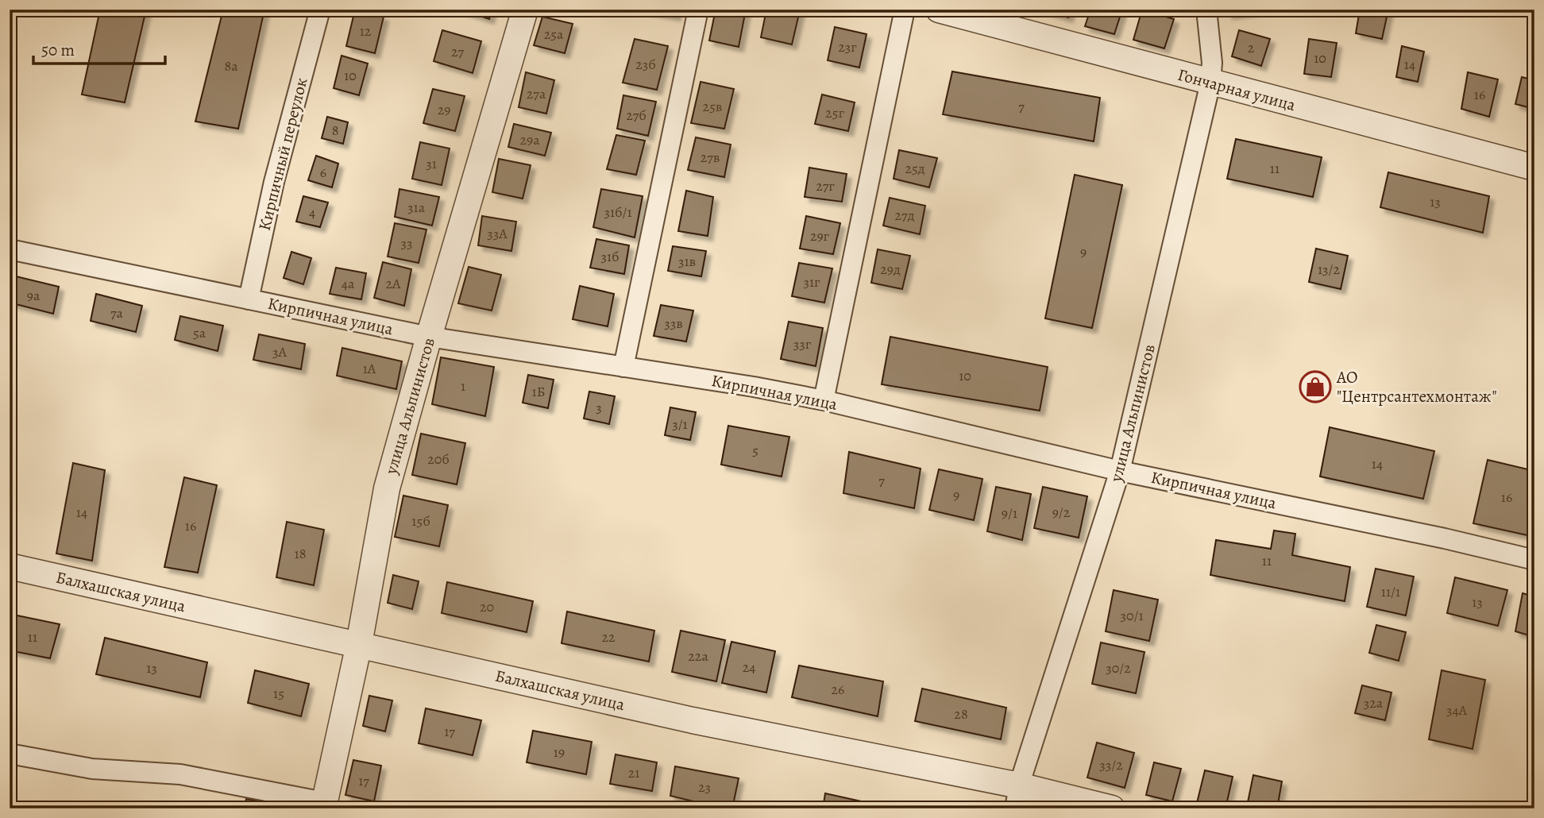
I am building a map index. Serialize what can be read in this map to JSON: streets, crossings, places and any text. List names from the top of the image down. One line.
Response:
{"streets":{"street":["Гончарная улица","Кирпичный переулок","Кирпичная улица","улица Альпинистов","Балхашская улица"]},"crossings":[["Гончарная улица","улица Альпинистов"],["Кирпичный переулок","Кирпичная улица"],["Кирпичная улица","улица Альпинистов"],["улица Альпинистов","Балхашская улица"]],"places":{"shop":["АО \"Центрсантехмонтаж\""]},"house_numbers":["12","25а","23г","2","27","10","23б","14","8а","10","27а","16","25в","7","29","25г","27б","8","29а","27в","31","25д","11","6","27г","13","31а","4","31б/1","27д","33А","29г","33","9","31б","31в","29д","13/2","31г","4а","2А","9а","7а","33в","5а","33г","3А","1А","10","1","1Б","3","3/1","5","20б","14","7","9","16","14","9/2","9/1","15б","16","18","11","11/1","13","20","30/1","11","22","22а","24","13","30/2","26","15","32а","34А","28","17","19","33/2","21","17","23"],"scale_bar":"50 m"}
